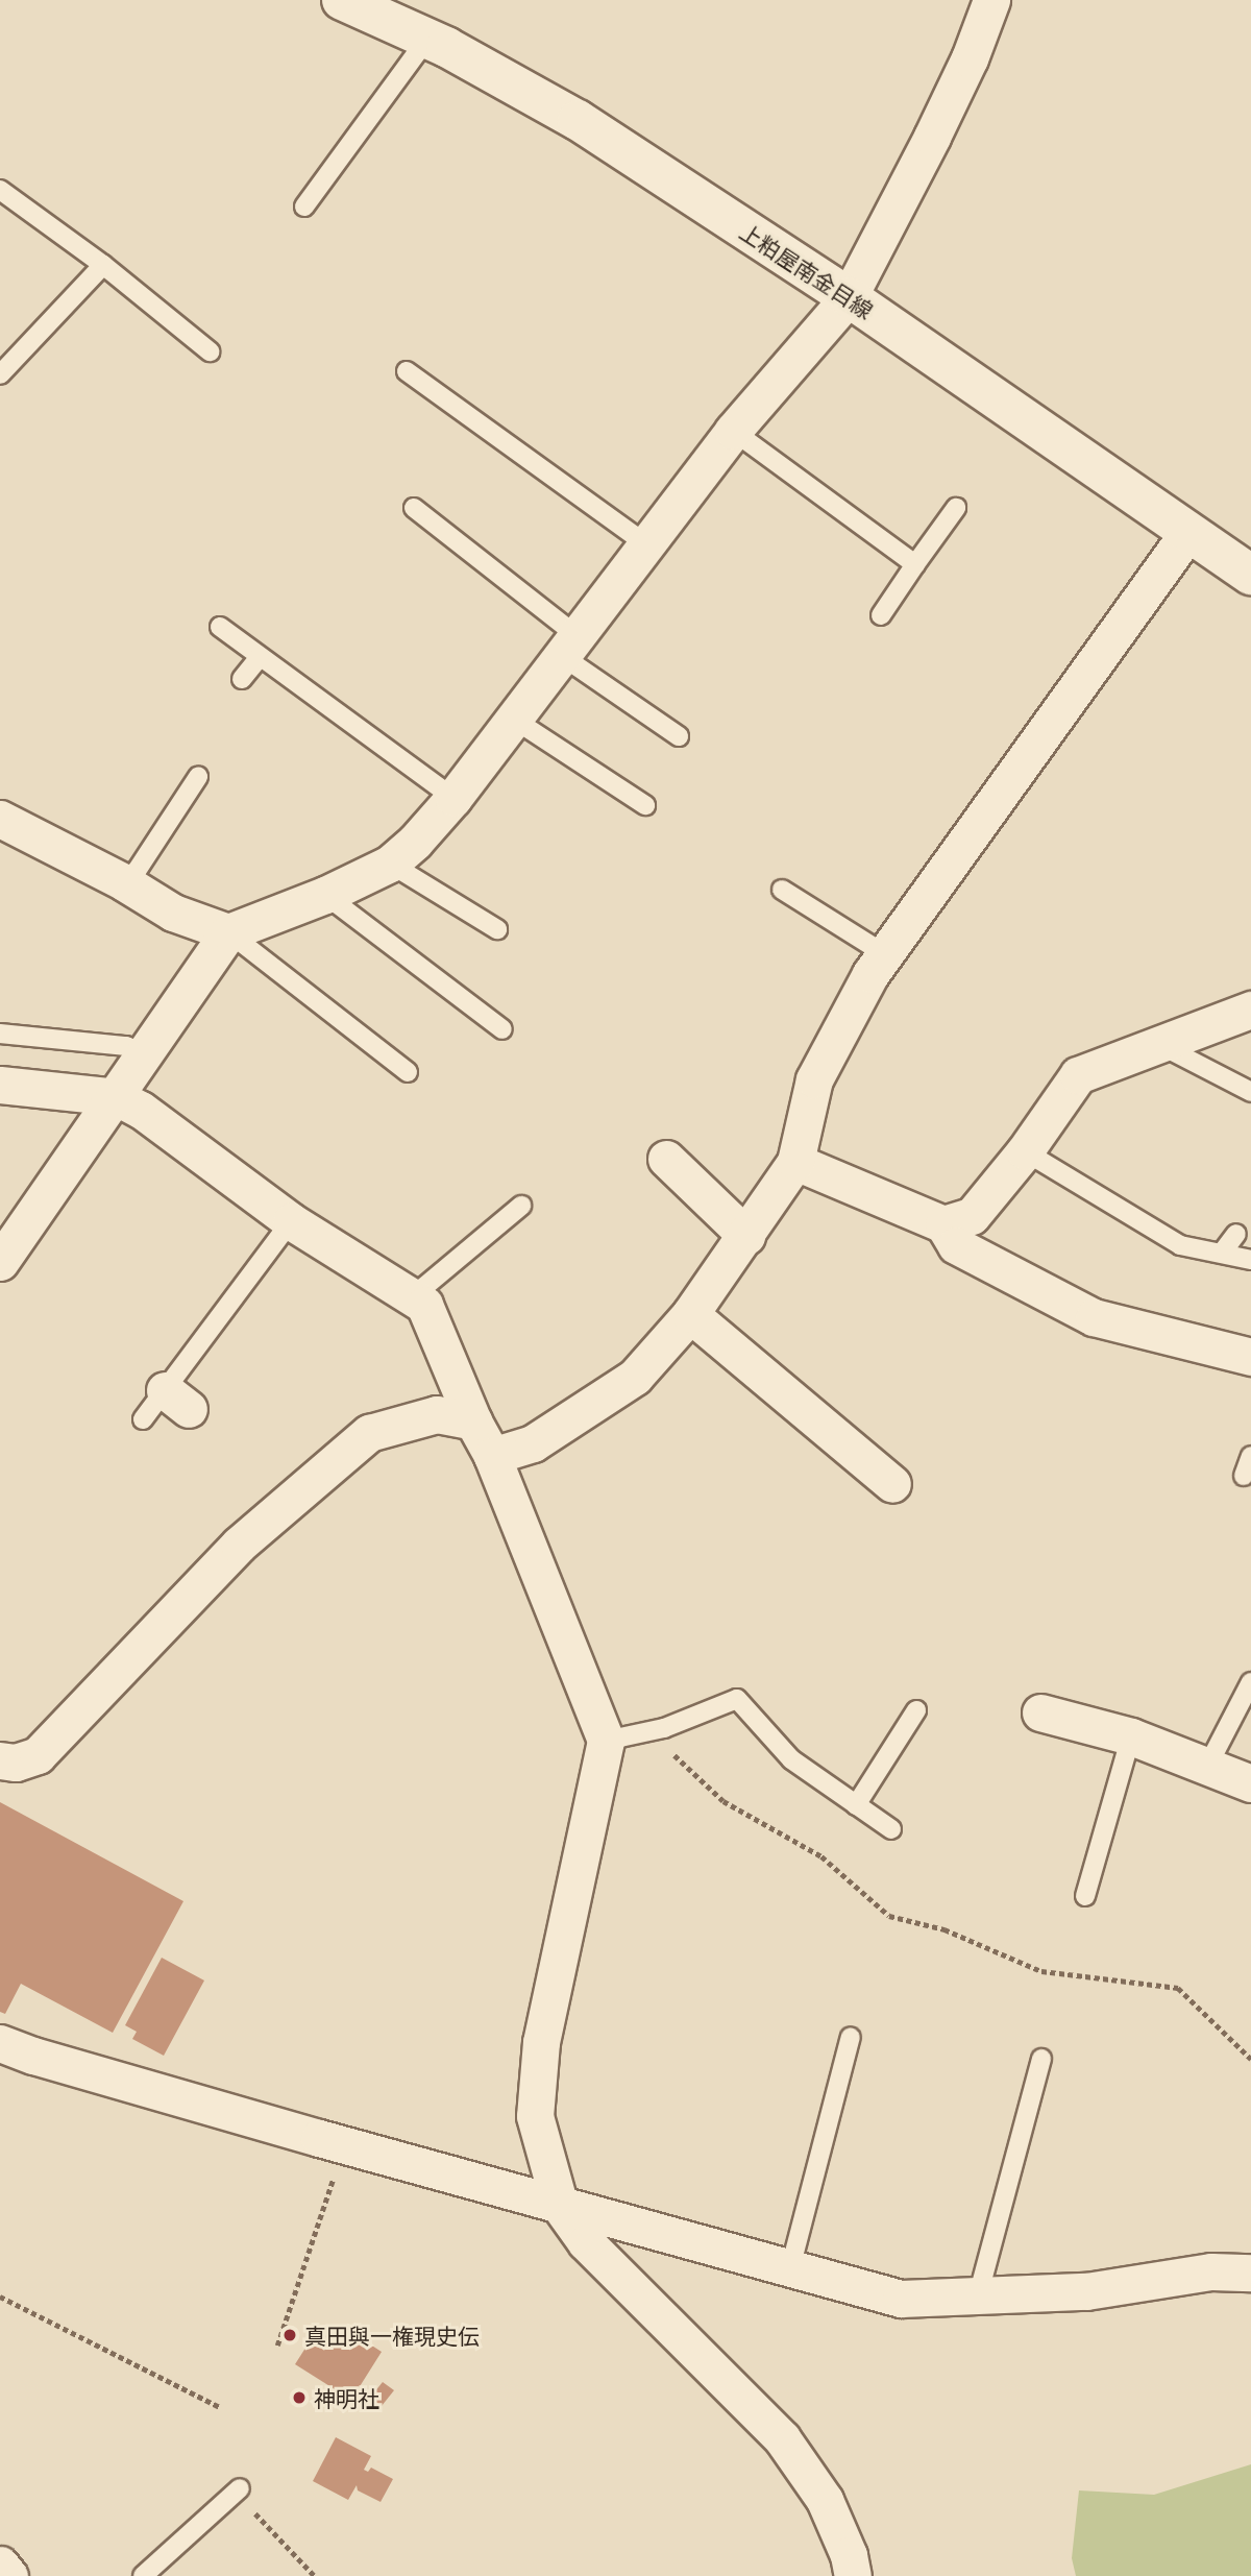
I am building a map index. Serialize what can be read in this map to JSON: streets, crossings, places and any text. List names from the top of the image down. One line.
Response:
{"streets":{"main road":["上粕屋南金目線"]},"places":["真田與一権現史伝","神明社"]}
